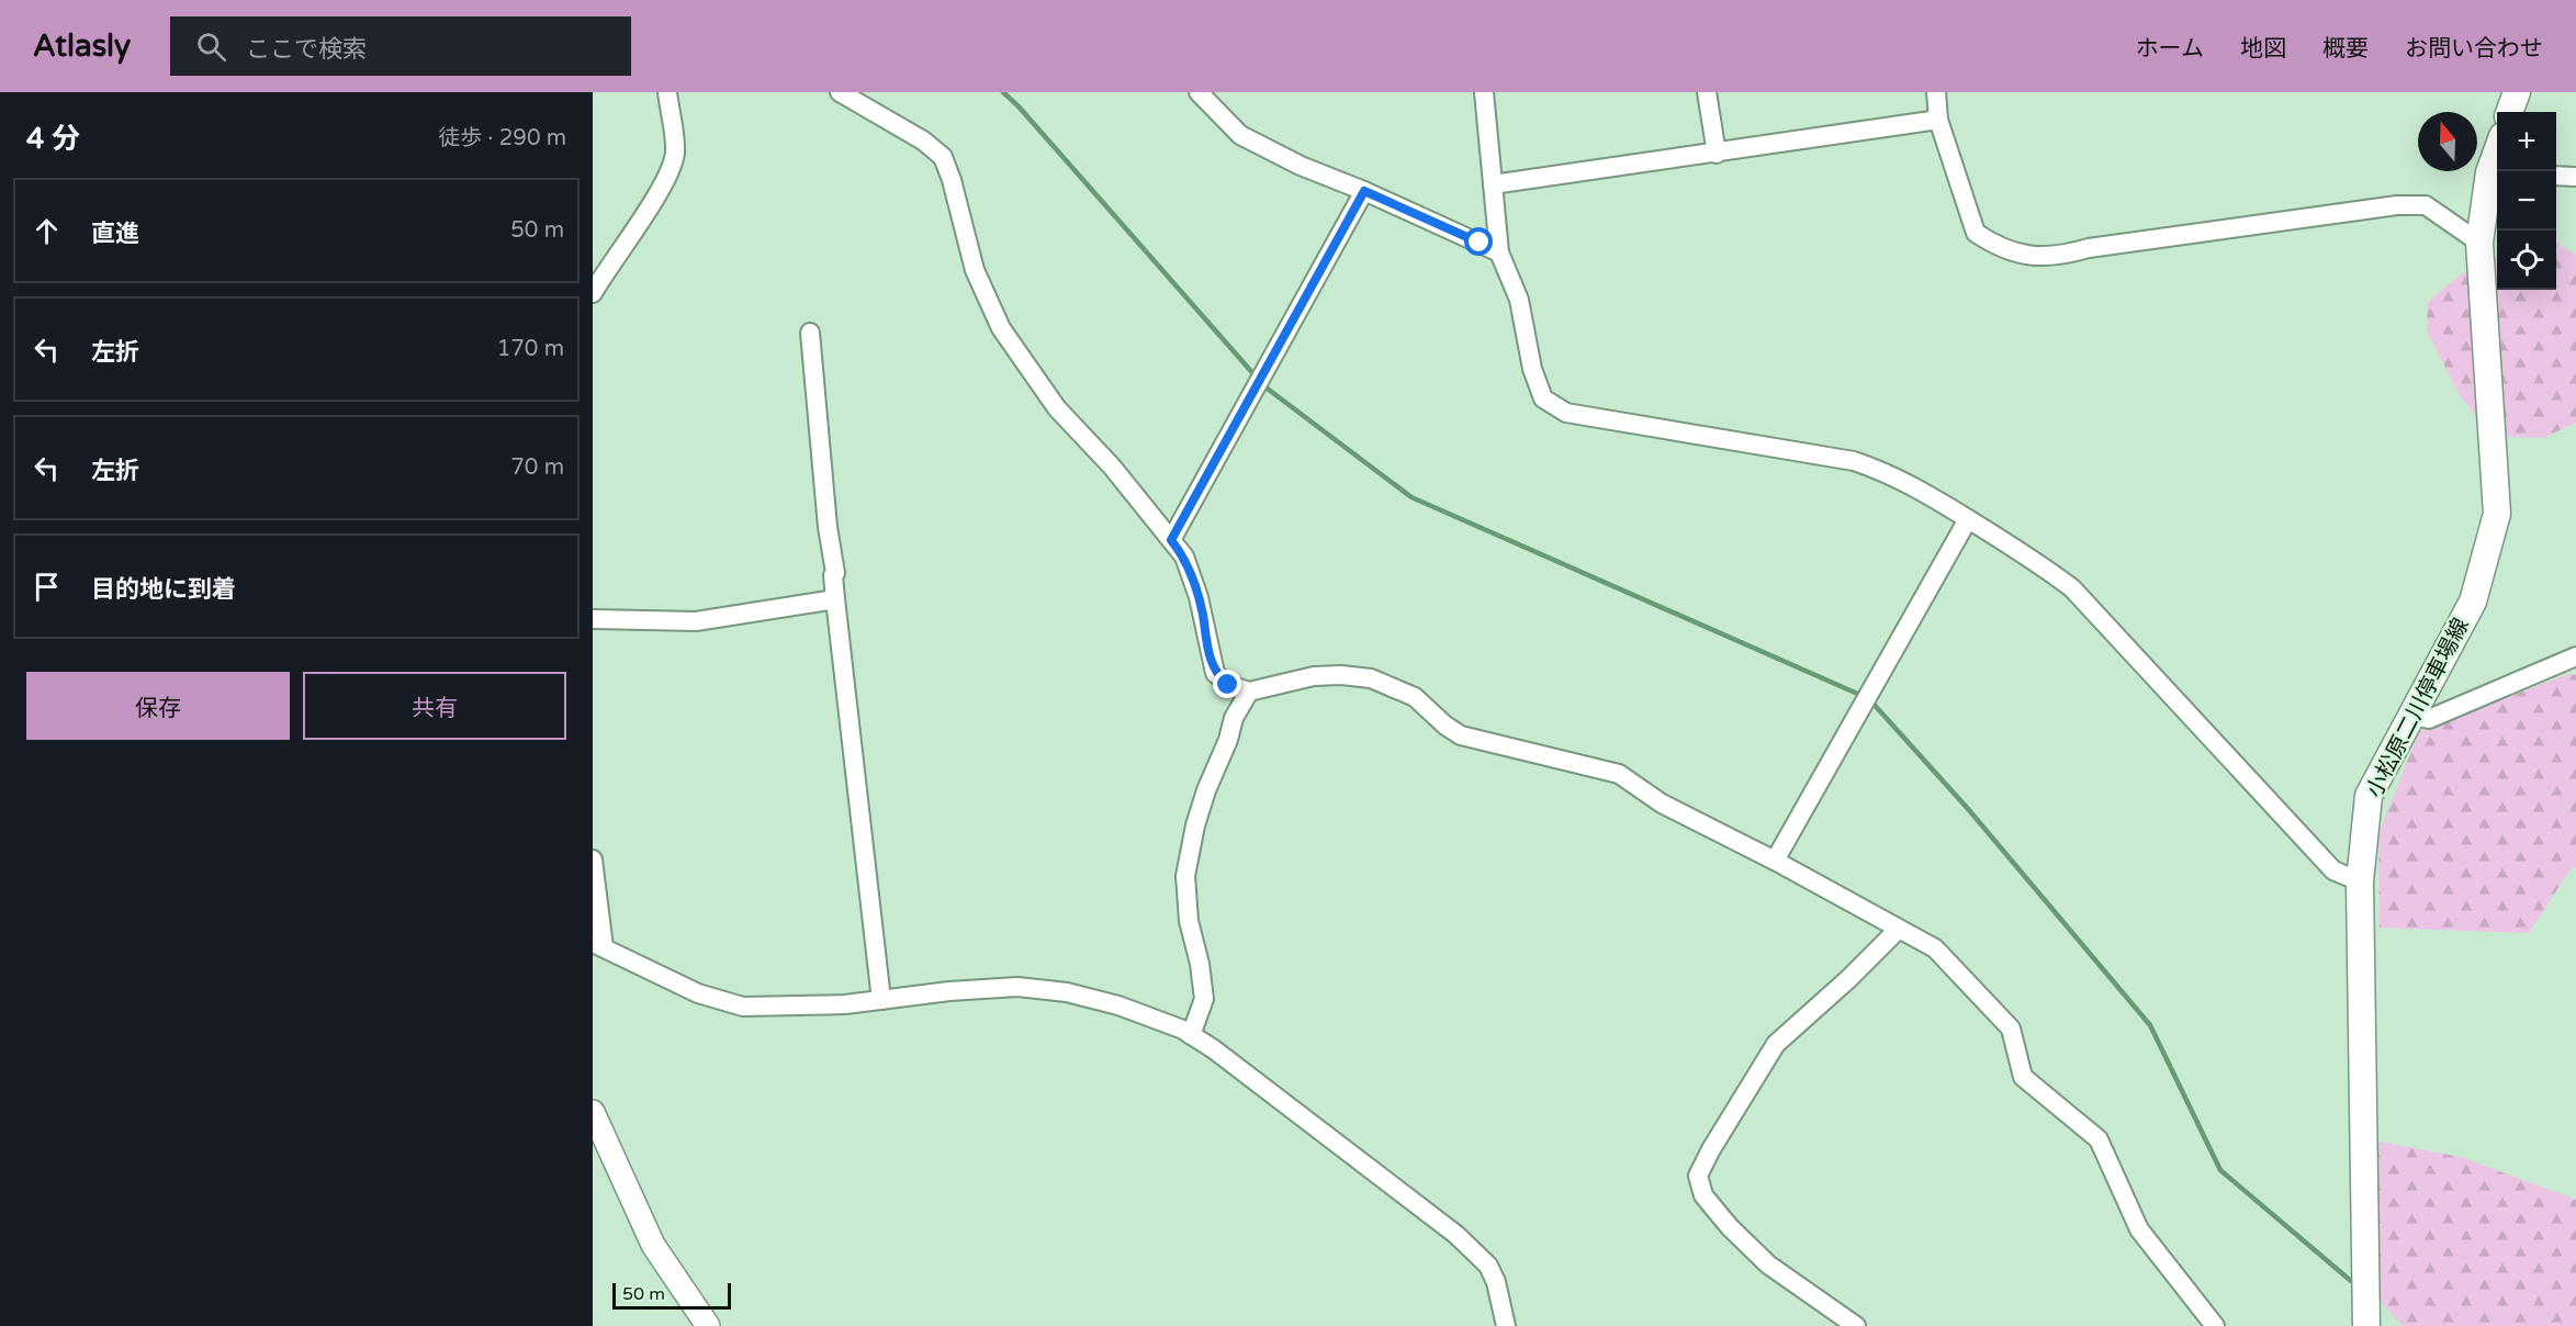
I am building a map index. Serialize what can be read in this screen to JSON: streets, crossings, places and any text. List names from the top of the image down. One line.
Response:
{"streets":{"main road":["小松原二川停車場線"]},"scale_bar":"50 m","north":"top","page":{"header":"Atlasly","search":"ここで検索","nav":["ホーム","地図","概要","お問い合わせ"],"heading":["4 分","徒歩 · 290 m"],"map_buttons":["+","−"],"list":[["直進","50 m"],["左折","170 m"],["左折","70 m"],"目的地に到着"],"buttons":["保存","共有"],"scale":"50 m"}}
